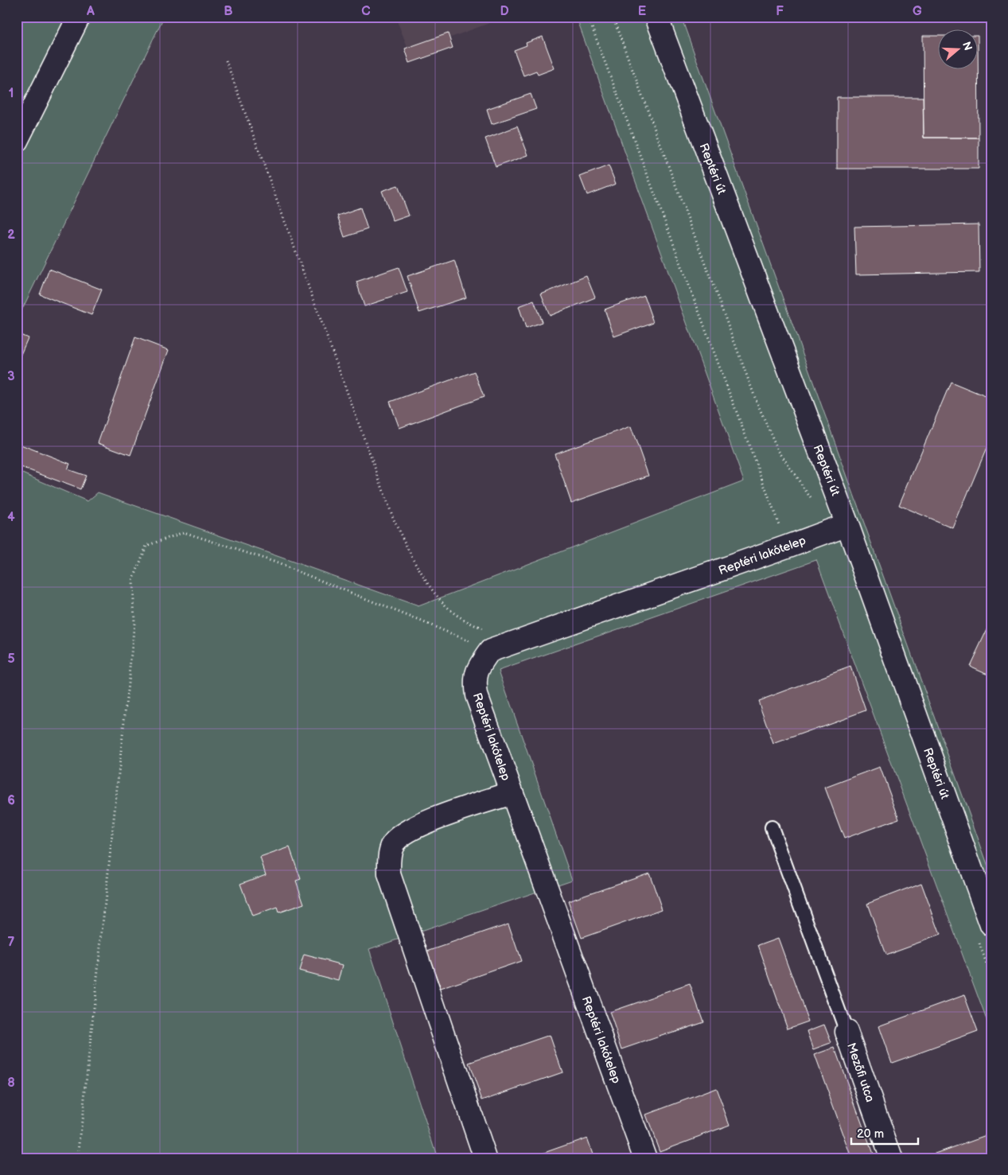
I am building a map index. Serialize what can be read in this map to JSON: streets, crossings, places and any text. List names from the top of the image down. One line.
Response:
{"streets":{"street":["Reptéri út","Reptéri lakótelep","Mezőfi utca"]},"crossings":[["Reptéri út","Reptéri lakótelep"]],"scale_bar":"20 m","north":"right","grid":{"columns":["A","B","C","D","E","F","G"],"rows":["1","2","3","4","5","6","7","8"]}}
